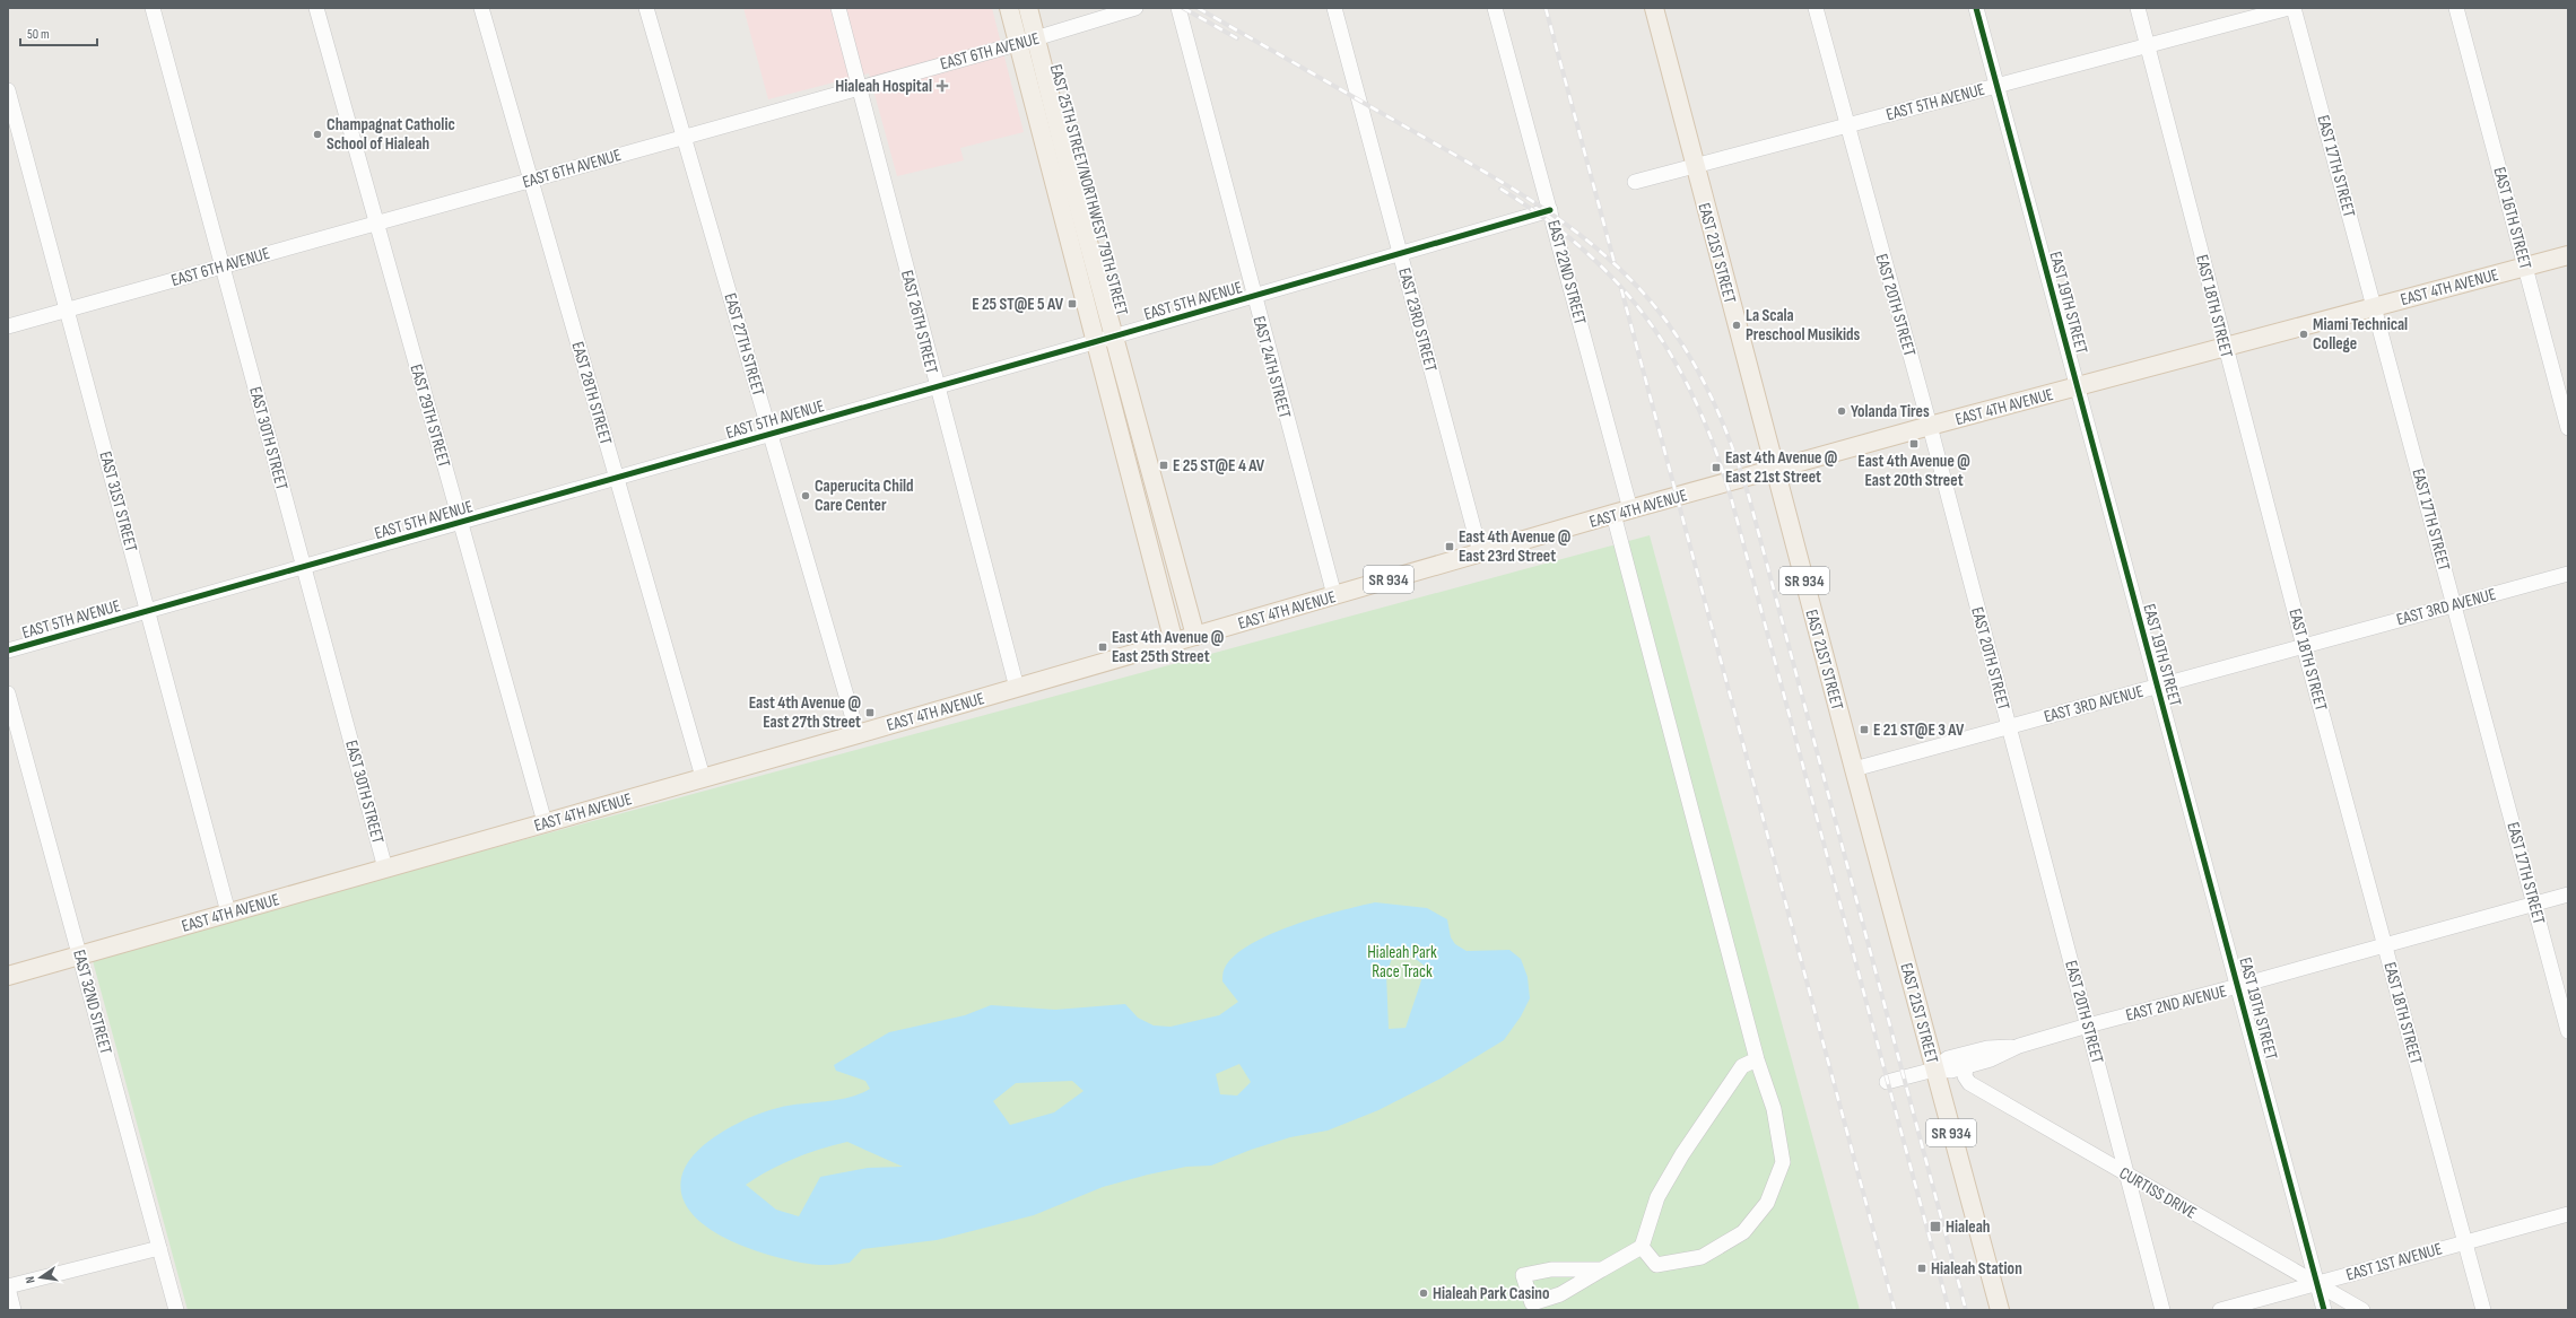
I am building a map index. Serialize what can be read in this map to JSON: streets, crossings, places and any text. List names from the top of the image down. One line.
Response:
{"streets":{"main road":["EAST 25TH STREET/NORTHWEST 79TH STREET","EAST 21ST STREET","EAST 4TH AVENUE","SR 934"],"street":["EAST 6TH AVENUE","EAST 5TH AVENUE","EAST 17TH STREET","EAST 16TH STREET","EAST 22ND STREET","EAST 19TH STREET","EAST 20TH STREET","EAST 18TH STREET","EAST 23RD STREET","EAST 26TH STREET","EAST 27TH STREET","EAST 24TH STREET","EAST 28TH STREET","EAST 29TH STREET","EAST 30TH STREET","EAST 31ST STREET","EAST 3RD AVENUE","EAST 32ND STREET","EAST 2ND AVENUE","CURTISS DRIVE","EAST 1ST AVENUE"]},"crossings":[["EAST 6TH AVENUE","EAST 25TH STREET/NORTHWEST 79TH STREET"],["EAST 6TH AVENUE","EAST 26TH STREET"],["EAST 6TH AVENUE","EAST 27TH STREET"],["EAST 6TH AVENUE","EAST 28TH STREET"],["EAST 6TH AVENUE","EAST 29TH STREET"],["EAST 6TH AVENUE","EAST 30TH STREET"],["EAST 6TH AVENUE","EAST 31ST STREET"],["EAST 5TH AVENUE","EAST 25TH STREET/NORTHWEST 79TH STREET"],["EAST 5TH AVENUE","EAST 21ST STREET"],["EAST 5TH AVENUE","EAST 22ND STREET"],["EAST 5TH AVENUE","EAST 19TH STREET"],["EAST 5TH AVENUE","EAST 20TH STREET"],["EAST 5TH AVENUE","EAST 18TH STREET"],["EAST 5TH AVENUE","EAST 23RD STREET"],["EAST 5TH AVENUE","EAST 26TH STREET"],["EAST 5TH AVENUE","EAST 27TH STREET"],["EAST 5TH AVENUE","EAST 24TH STREET"],["EAST 5TH AVENUE","EAST 28TH STREET"],["EAST 5TH AVENUE","EAST 29TH STREET"],["EAST 5TH AVENUE","EAST 30TH STREET"],["EAST 5TH AVENUE","EAST 31ST STREET"],["EAST 17TH STREET","EAST 4TH AVENUE"],["EAST 17TH STREET","EAST 3RD AVENUE"],["EAST 17TH STREET","EAST 2ND AVENUE"],["EAST 25TH STREET/NORTHWEST 79TH STREET","EAST 4TH AVENUE"],["EAST 16TH STREET","EAST 4TH AVENUE"],["EAST 21ST STREET","EAST 4TH AVENUE"],["EAST 21ST STREET","EAST 3RD AVENUE"],["EAST 21ST STREET","EAST 2ND AVENUE"],["EAST 22ND STREET","EAST 4TH AVENUE"],["EAST 4TH AVENUE","EAST 19TH STREET"],["EAST 4TH AVENUE","EAST 20TH STREET"],["EAST 4TH AVENUE","EAST 18TH STREET"],["EAST 4TH AVENUE","EAST 23RD STREET"],["EAST 4TH AVENUE","EAST 26TH STREET"],["EAST 4TH AVENUE","EAST 27TH STREET"],["EAST 4TH AVENUE","EAST 24TH STREET"],["EAST 4TH AVENUE","EAST 28TH STREET"],["EAST 4TH AVENUE","EAST 29TH STREET"],["EAST 4TH AVENUE","EAST 30TH STREET"],["EAST 4TH AVENUE","EAST 31ST STREET"],["EAST 4TH AVENUE","EAST 32ND STREET"],["EAST 19TH STREET","EAST 3RD AVENUE"],["EAST 19TH STREET","EAST 2ND AVENUE"],["EAST 19TH STREET","CURTISS DRIVE"],["EAST 19TH STREET","EAST 1ST AVENUE"],["EAST 20TH STREET","EAST 3RD AVENUE"],["EAST 20TH STREET","EAST 2ND AVENUE"],["EAST 20TH STREET","CURTISS DRIVE"],["EAST 18TH STREET","EAST 3RD AVENUE"],["EAST 18TH STREET","EAST 2ND AVENUE"],["EAST 18TH STREET","EAST 1ST AVENUE"],["EAST 2ND AVENUE","CURTISS DRIVE"],["CURTISS DRIVE","EAST 1ST AVENUE"]],"parks":["Hialeah Park Race Track"],"places":{"health":["Hialeah Hospital"],"other":["Champagnat Catholic School of Hialeah","La Scala Preschool Musikids","Miami Technical College","Yolanda Tires","Caperucita Child Care Center","Hialeah Park Casino"],"transit":["E 25 ST@E 5 AV","East 4th Avenue @ East 20th Street","E 25 ST@E 4 AV","East 4th Avenue @ East 21st Street","East 4th Avenue @ East 23rd Street","East 4th Avenue @ East 25th Street","East 4th Avenue @ East 27th Street","E 21 ST@E 3 AV","Hialeah","Hialeah Station"]},"scale_bar":"50 m","north":"left"}
